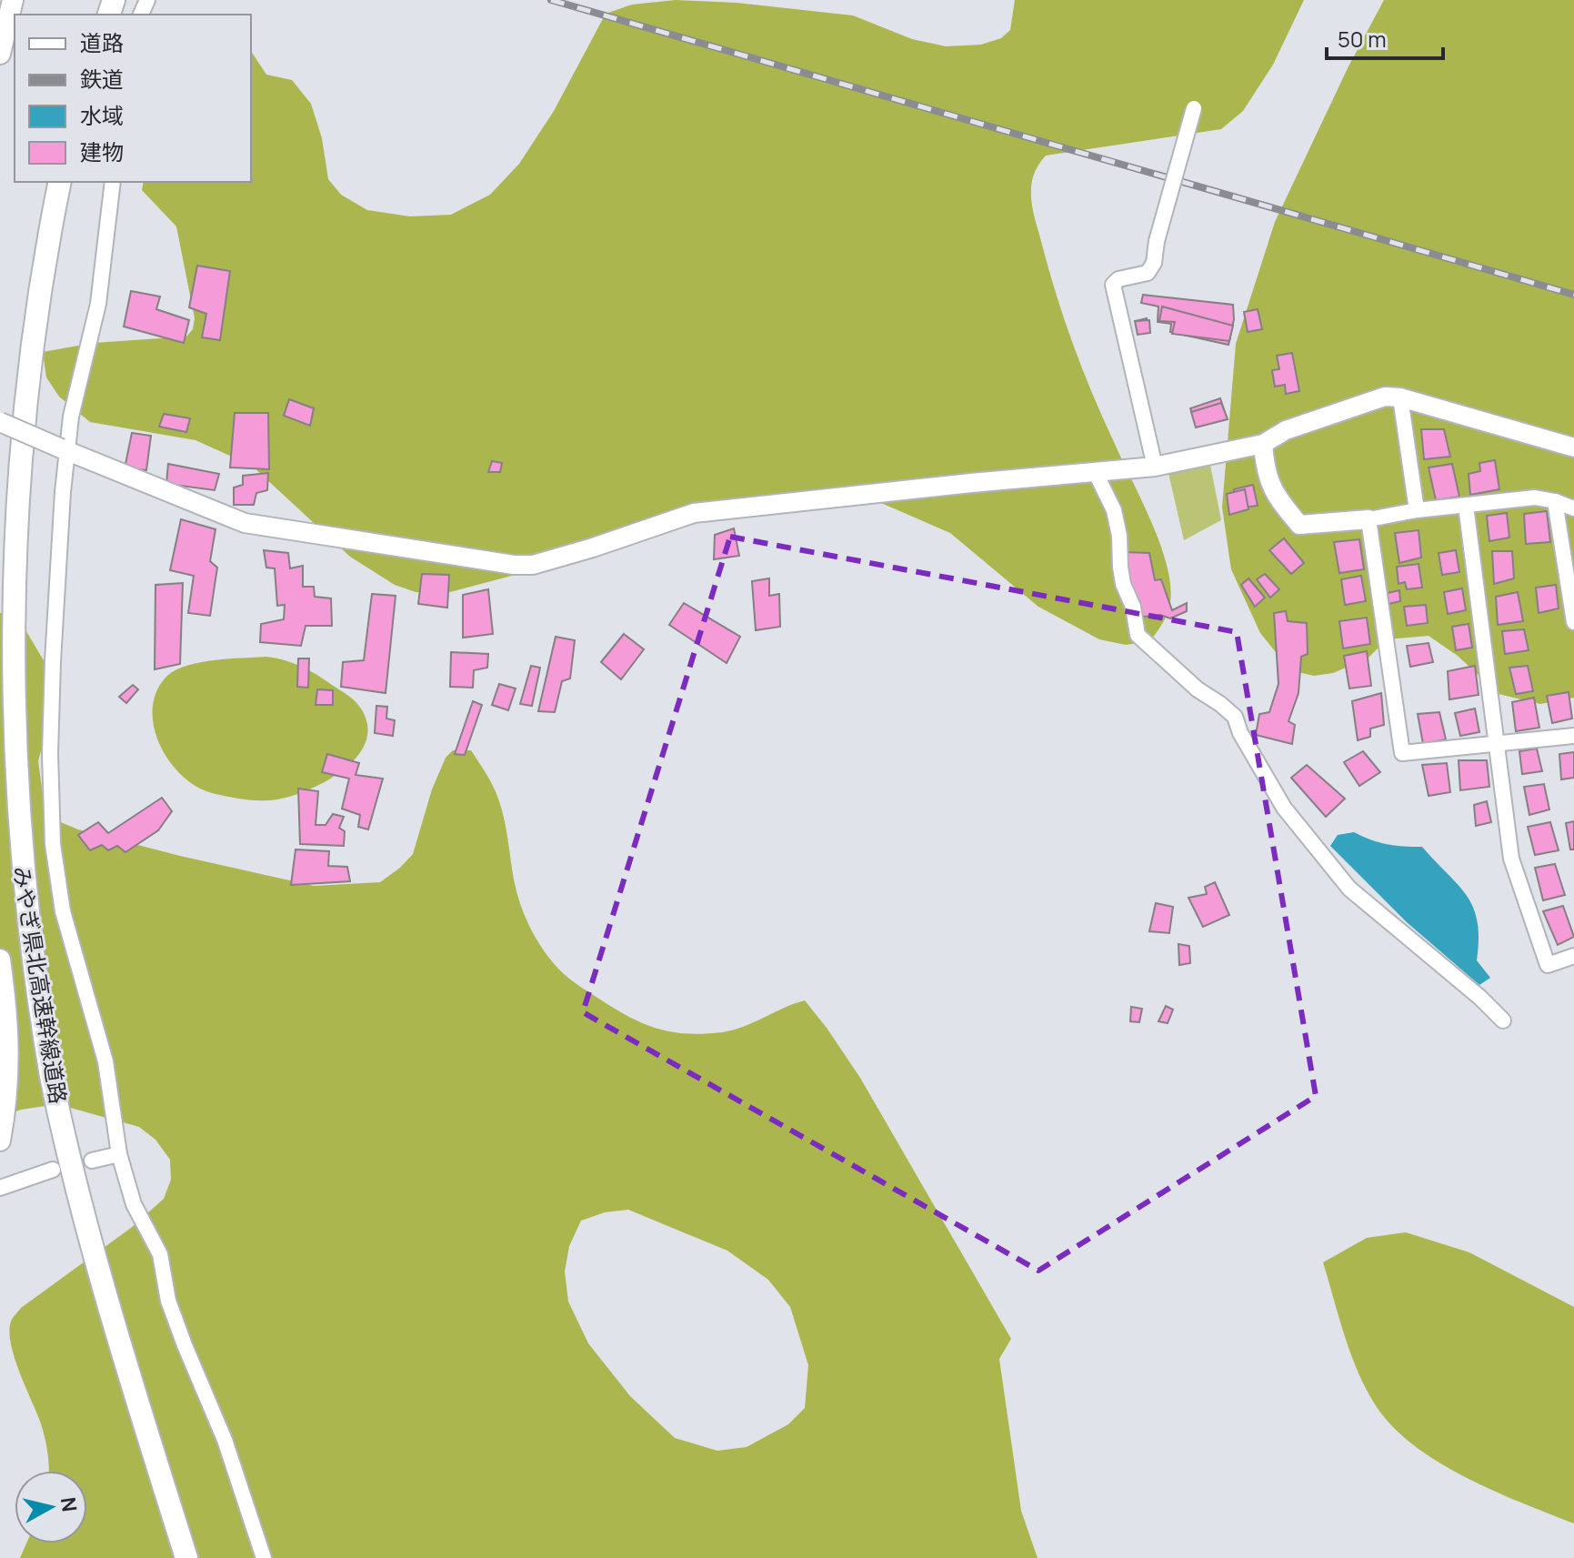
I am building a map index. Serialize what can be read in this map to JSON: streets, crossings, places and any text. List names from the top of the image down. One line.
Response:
{"streets":{"main road":["みやぎ県北高速幹線道路"]},"legend":["道路","鉄道","水域","建物"],"scale_bar":"50 m","north":"right"}
